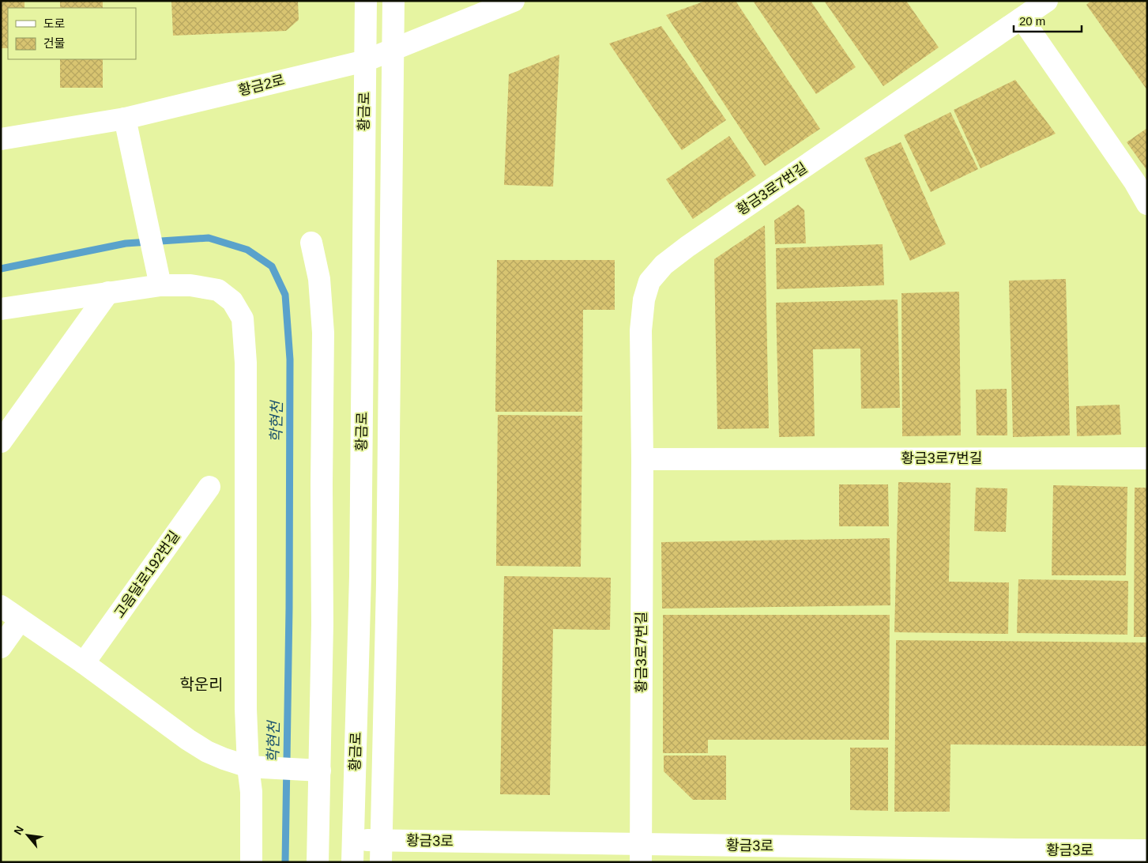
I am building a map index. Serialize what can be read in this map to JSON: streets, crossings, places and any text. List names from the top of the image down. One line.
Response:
{"streets":{"street":["황금2로","황금로","황금3로7번길","고음달로192번길","황금3로"]},"crossings":[["황금2로","황금로"],["황금로","황금3로"],["황금3로7번길","황금3로"]],"districts":["학운리"],"water":["학현천"],"legend":["도로","건물"],"scale_bar":"20 m","north":"top left"}
